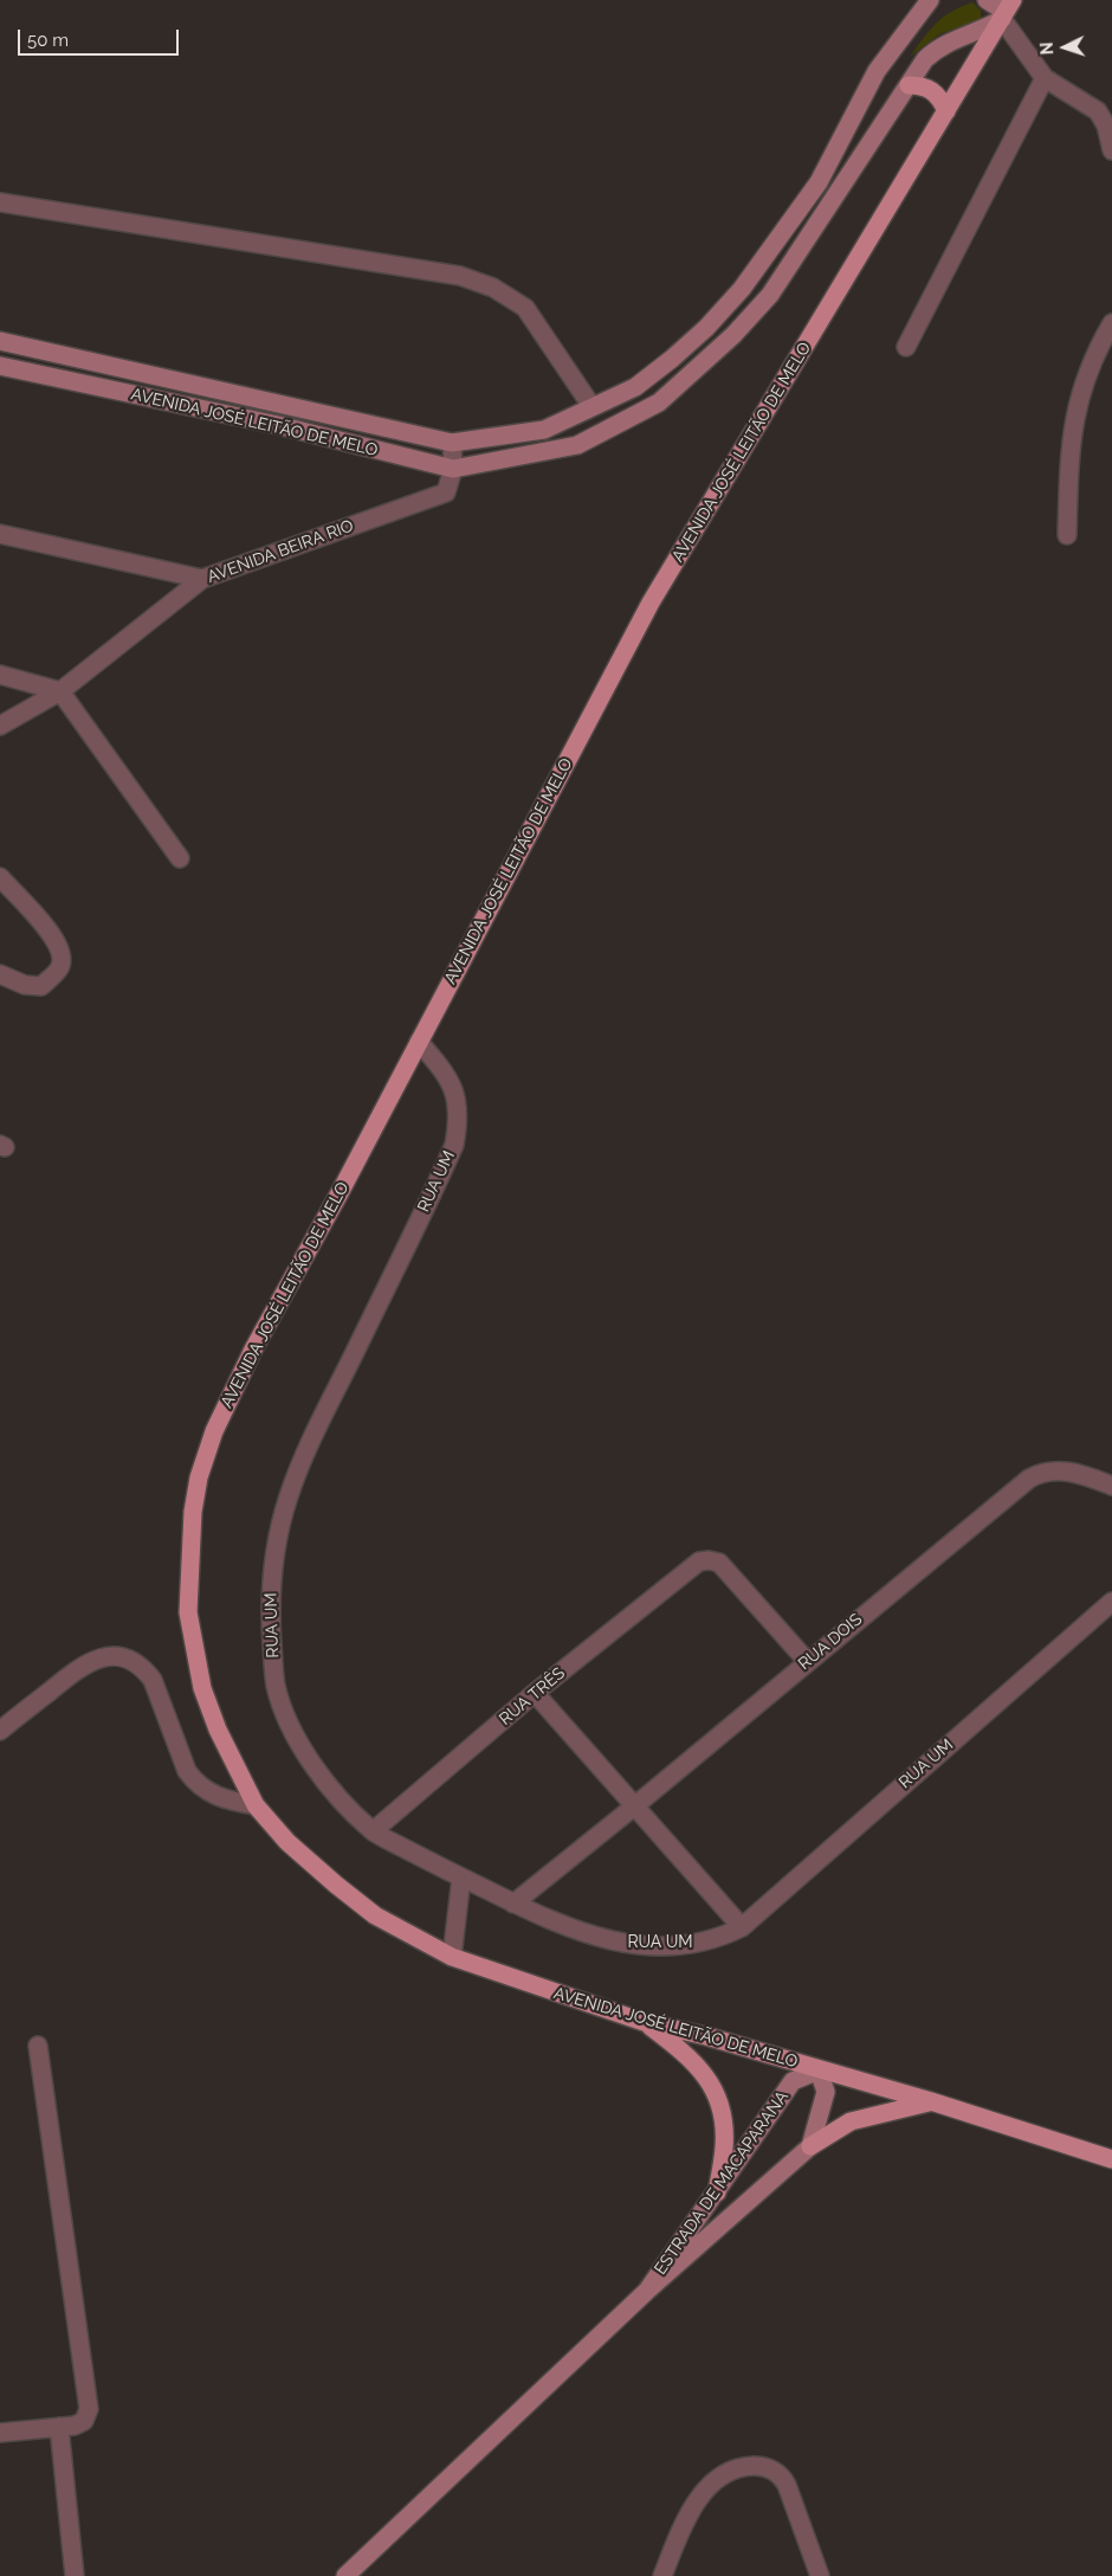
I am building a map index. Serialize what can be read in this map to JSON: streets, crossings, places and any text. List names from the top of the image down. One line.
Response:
{"streets":{"main road":["AVENIDA JOSÉ LEITÃO DE MELO"],"street":["AVENIDA BEIRA RIO","RUA UM","RUA DOIS","RUA TRÊS","ESTRADA DE MACAPARANA"]},"crossings":[["AVENIDA JOSÉ LEITÃO DE MELO","AVENIDA BEIRA RIO"],["AVENIDA JOSÉ LEITÃO DE MELO","RUA UM"],["AVENIDA JOSÉ LEITÃO DE MELO","ESTRADA DE MACAPARANA"],["RUA UM","RUA DOIS"],["RUA UM","RUA TRÊS"],["RUA DOIS","RUA TRÊS"]],"scale_bar":"50 m","north":"left"}
